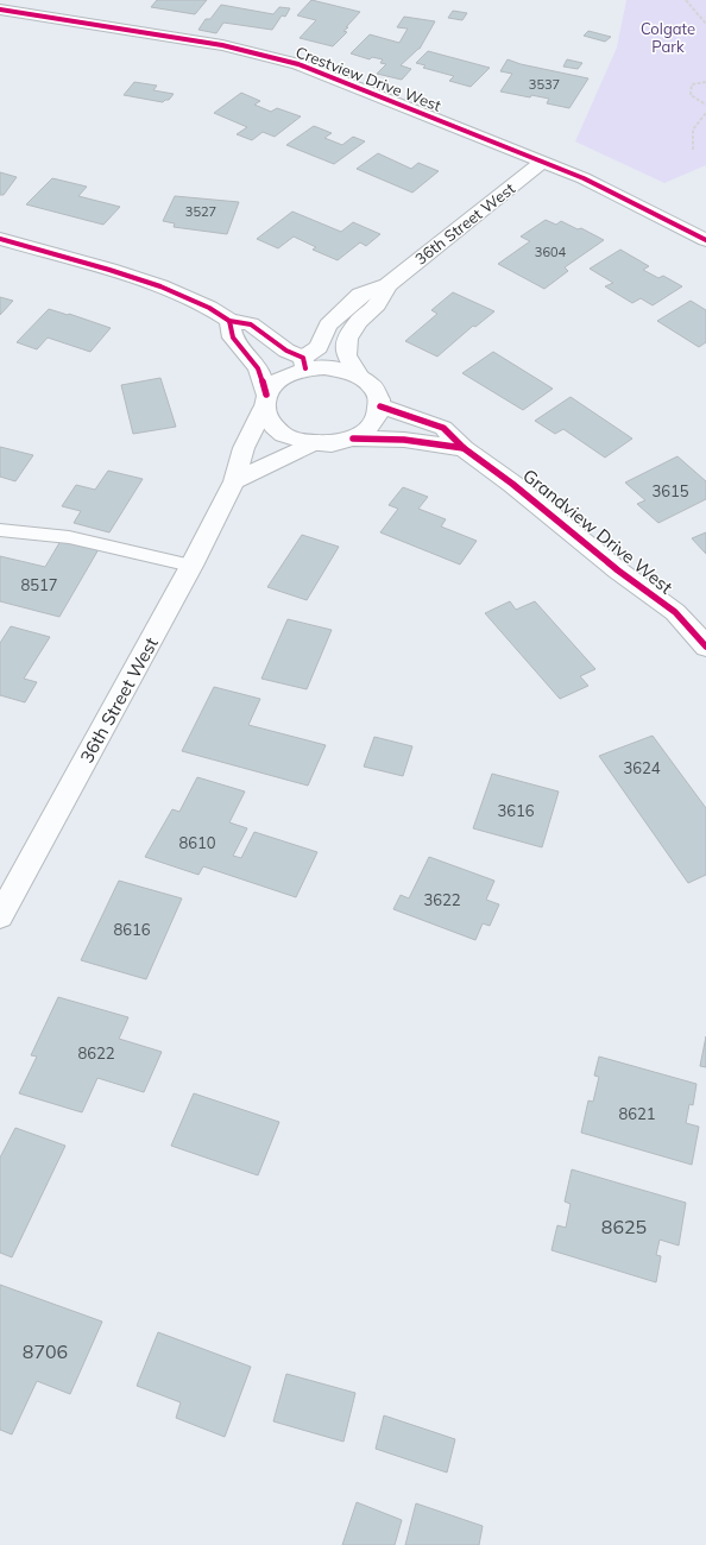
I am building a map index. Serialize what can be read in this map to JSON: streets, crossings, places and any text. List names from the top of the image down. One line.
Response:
{"streets":{"street":["Crestview Drive West","36th Street West","Grandview Drive West"]},"crossings":[["Crestview Drive West","36th Street West"],["36th Street West","Grandview Drive West"]],"parks":["Colgate Park"],"house_numbers":["3537","3527","3604","3615","8517","3624","3616","8610","3622","8616","8622","8621","8625","8706"]}
